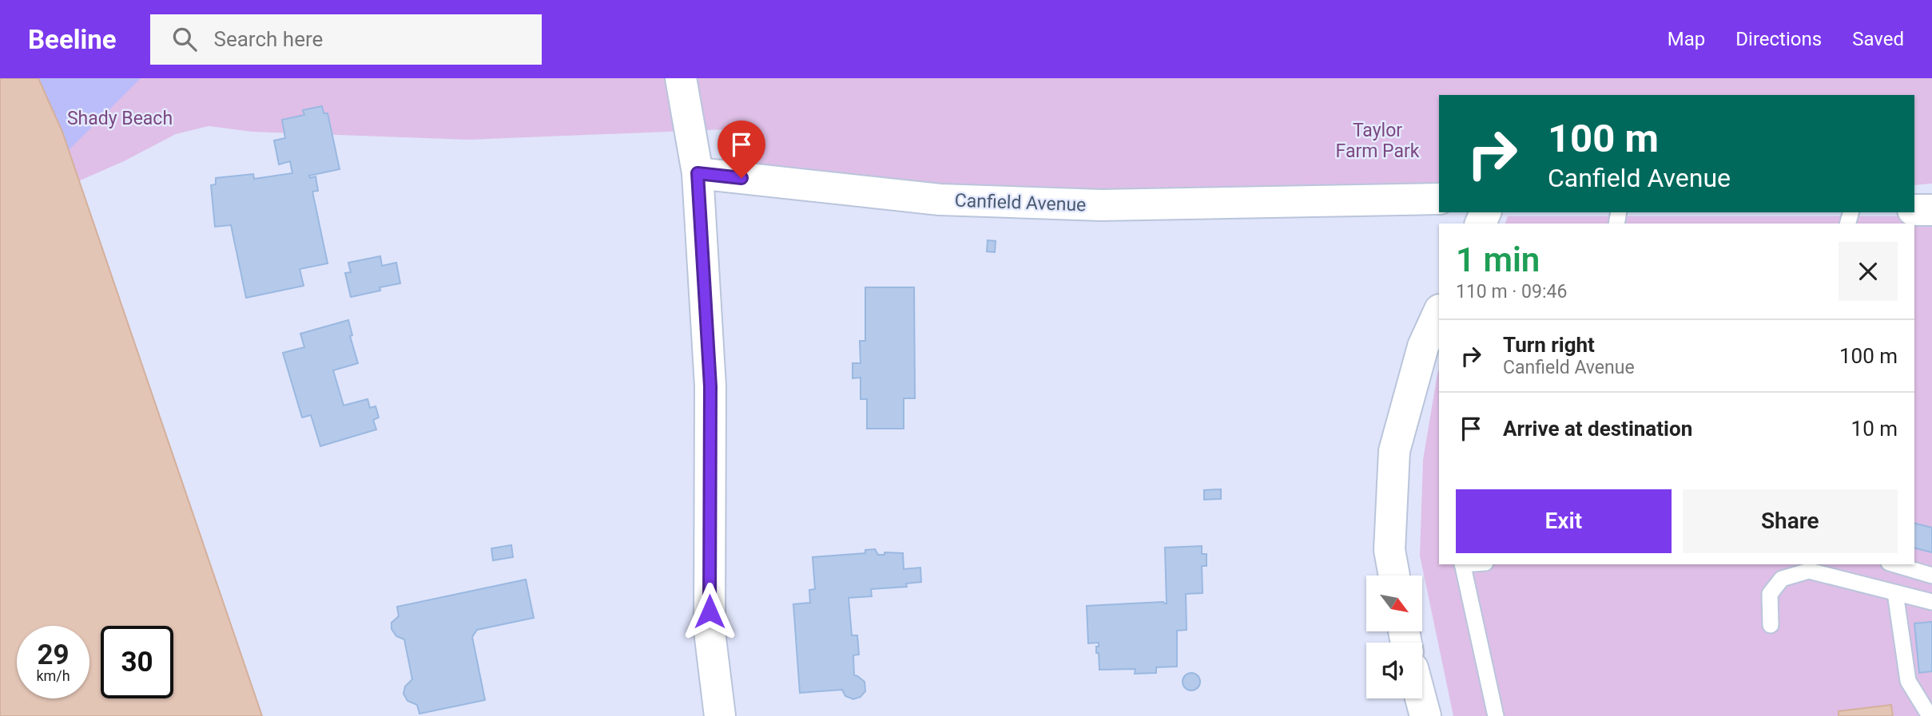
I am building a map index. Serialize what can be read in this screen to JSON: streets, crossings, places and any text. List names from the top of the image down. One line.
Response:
{"streets":{"street":["Canfield Avenue"]},"parks":["Shady Beach","Taylor Farm Park"],"north":"bottom right","page":{"header":"Beeline","search":"Search here","nav":["Map","Directions","Saved"],"turn":["100 m","Canfield Avenue"],"heading":["1 min","110 m · 09:46"],"list":[{"name":"Turn right","note":"Canfield Avenue","value":"100 m"},{"name":"Arrive at destination","value":"10 m"}],"buttons":["Exit","Share"],"speed":"29 km/h","limit":"30"}}
